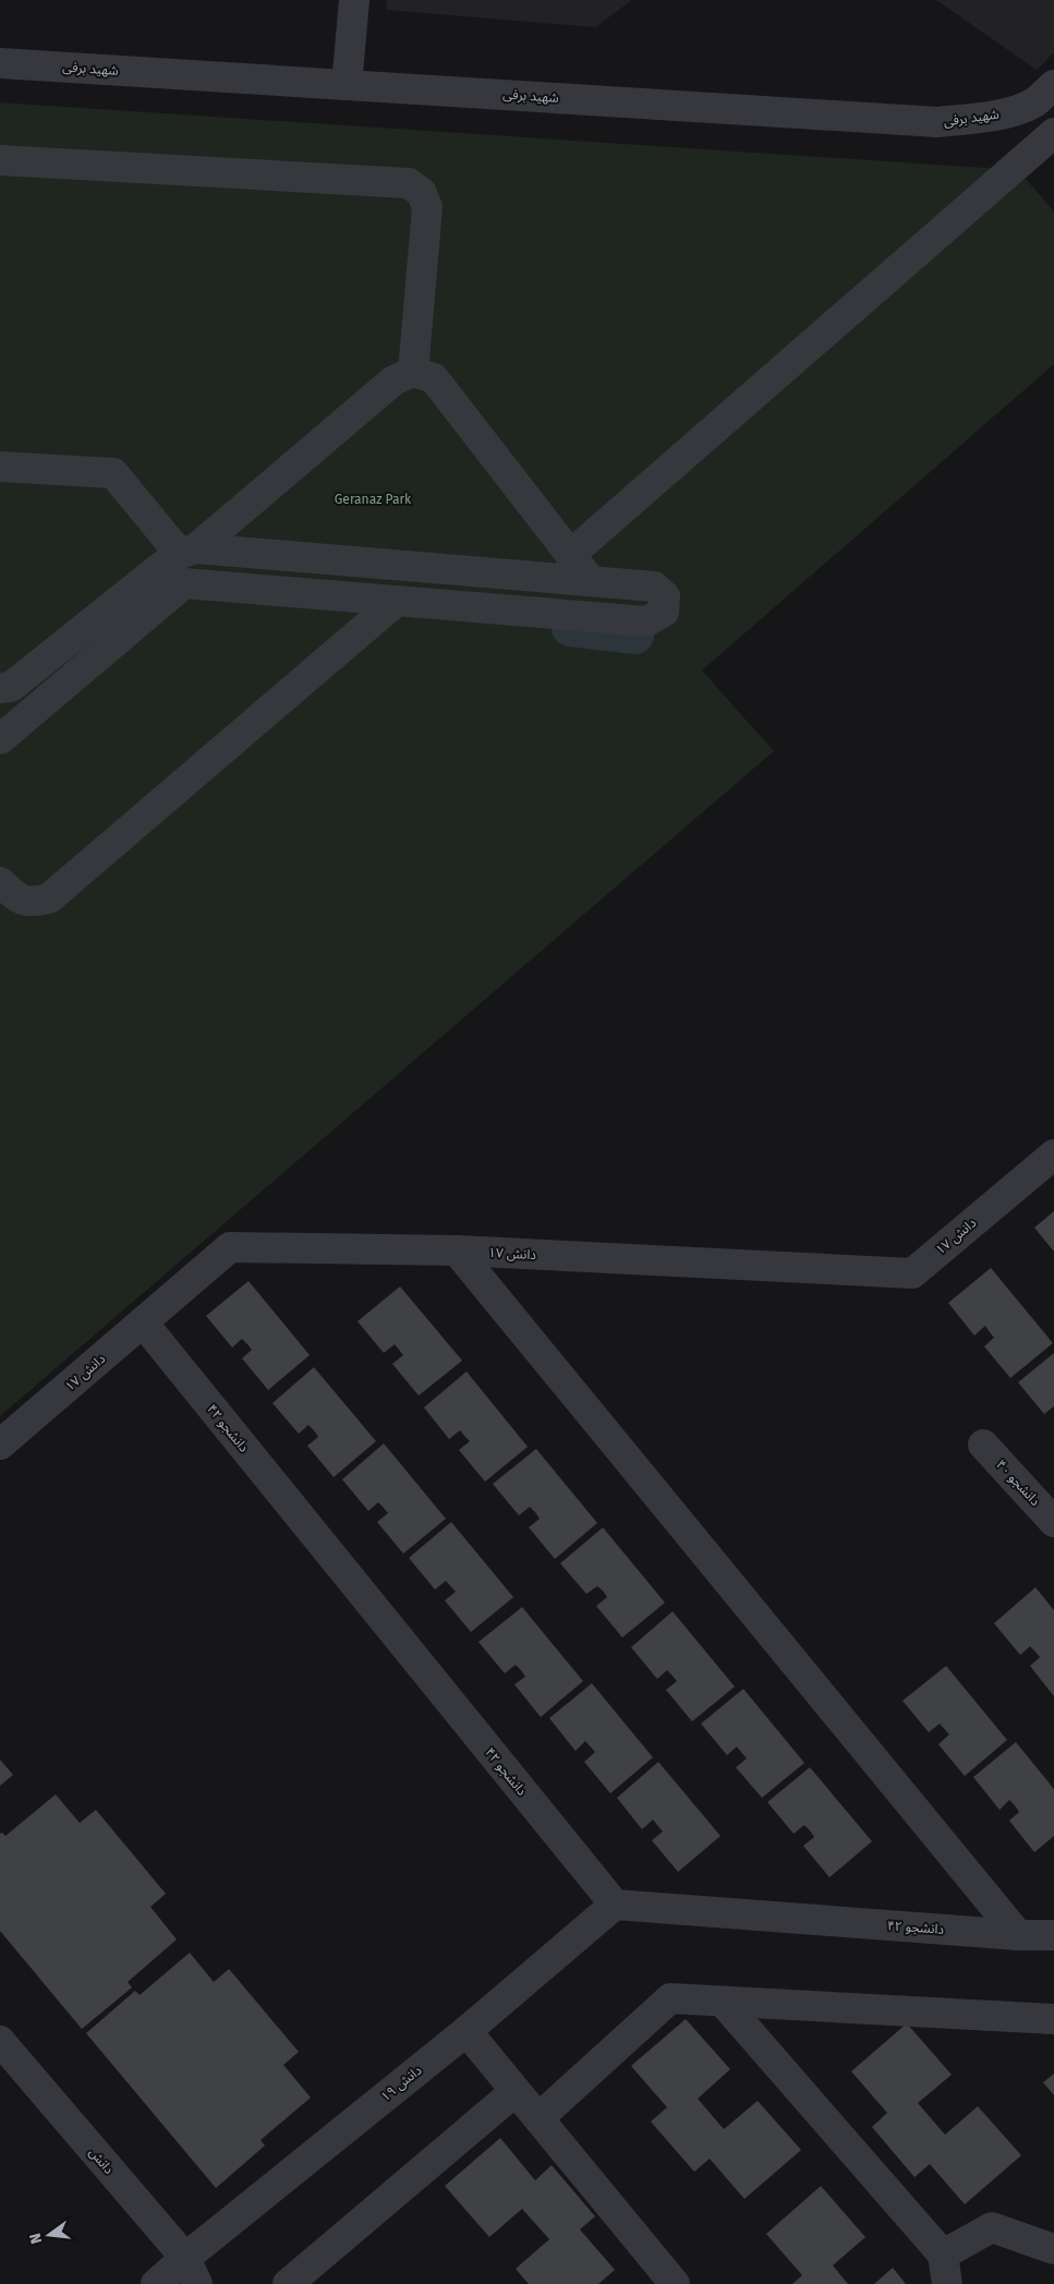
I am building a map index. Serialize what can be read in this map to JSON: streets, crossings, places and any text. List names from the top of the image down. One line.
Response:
{"streets":{"street":["شهید برفی","دانش ۱۷","دانشجو ۴۲","دانشجو ۴۰","دانش ۱۹","دانش"]},"crossings":[["دانش ۱۷","دانشجو ۴۲"],["دانشجو ۴۲","دانش ۱۹"],["دانش ۱۹","دانش"]],"parks":["Geranaz Park"],"north":"left"}
